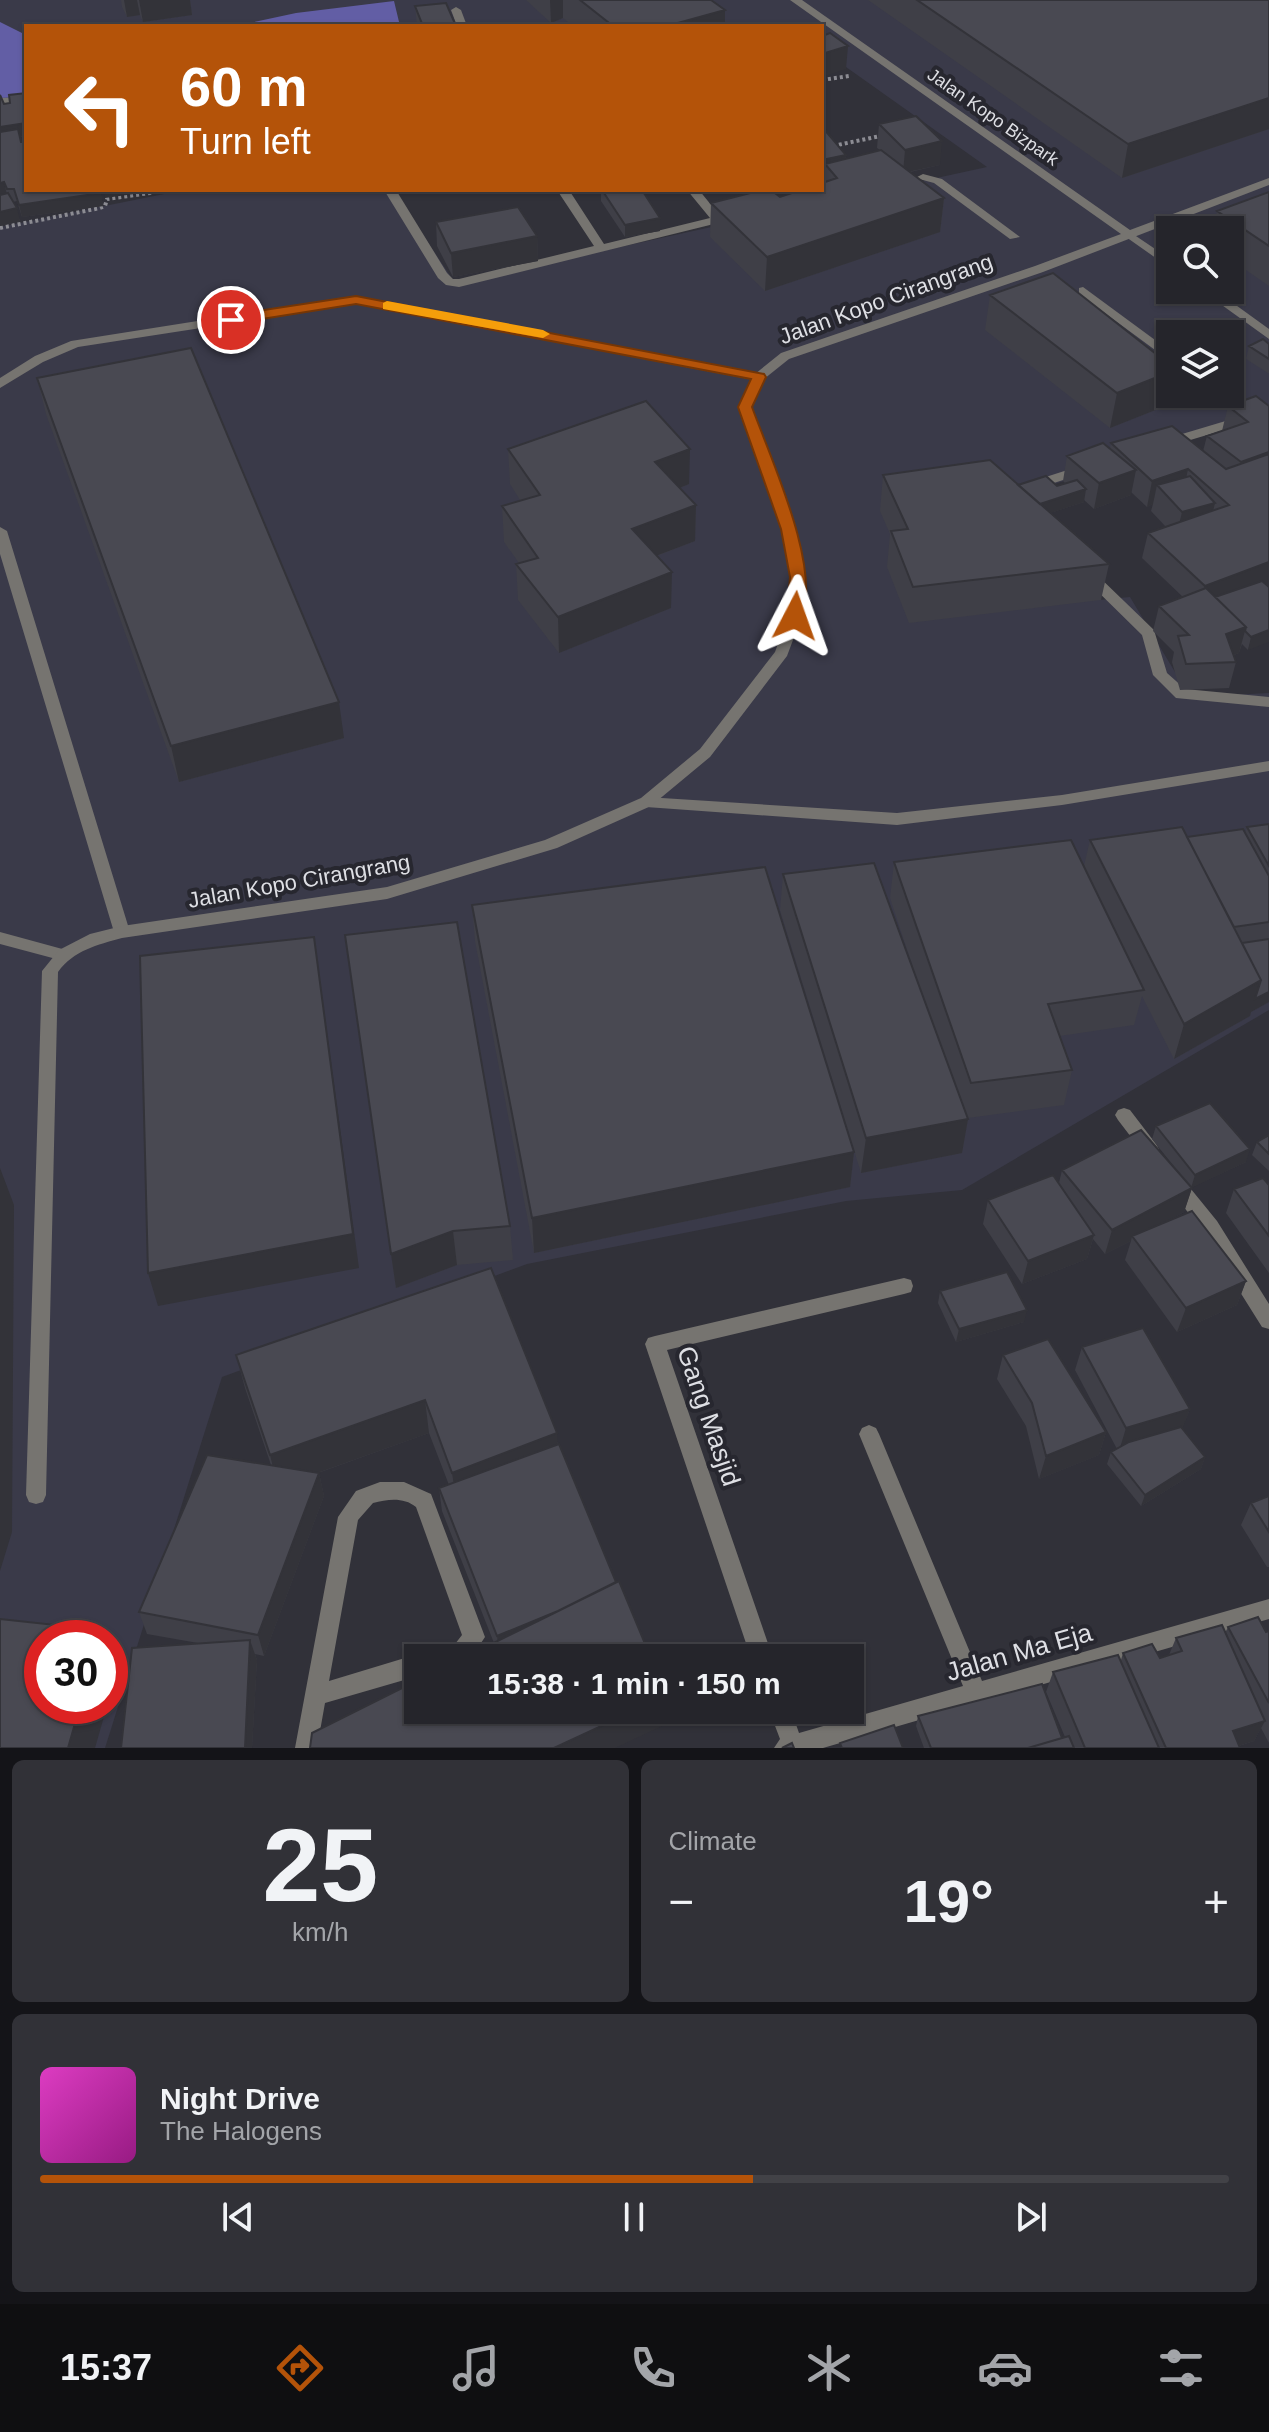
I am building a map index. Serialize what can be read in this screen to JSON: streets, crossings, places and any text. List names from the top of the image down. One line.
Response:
{"streets":{"street":["Jalan Kopo Bizpark","Jalan Kopo Cirangrang","Gang Masjid","Jalan Ma Eja"]},"crossings":[["Jalan Kopo Bizpark","Jalan Kopo Cirangrang"]],"page":{"turn":["60 m","Turn left"],"limit":"30","trip":"15:38 · 1 min · 150 m","tile":[["25","km/h"],"Climate"],"heat":["−","19°","+"],"song":["Night Drive","The Halogens"],"tabs":"15:37"}}
